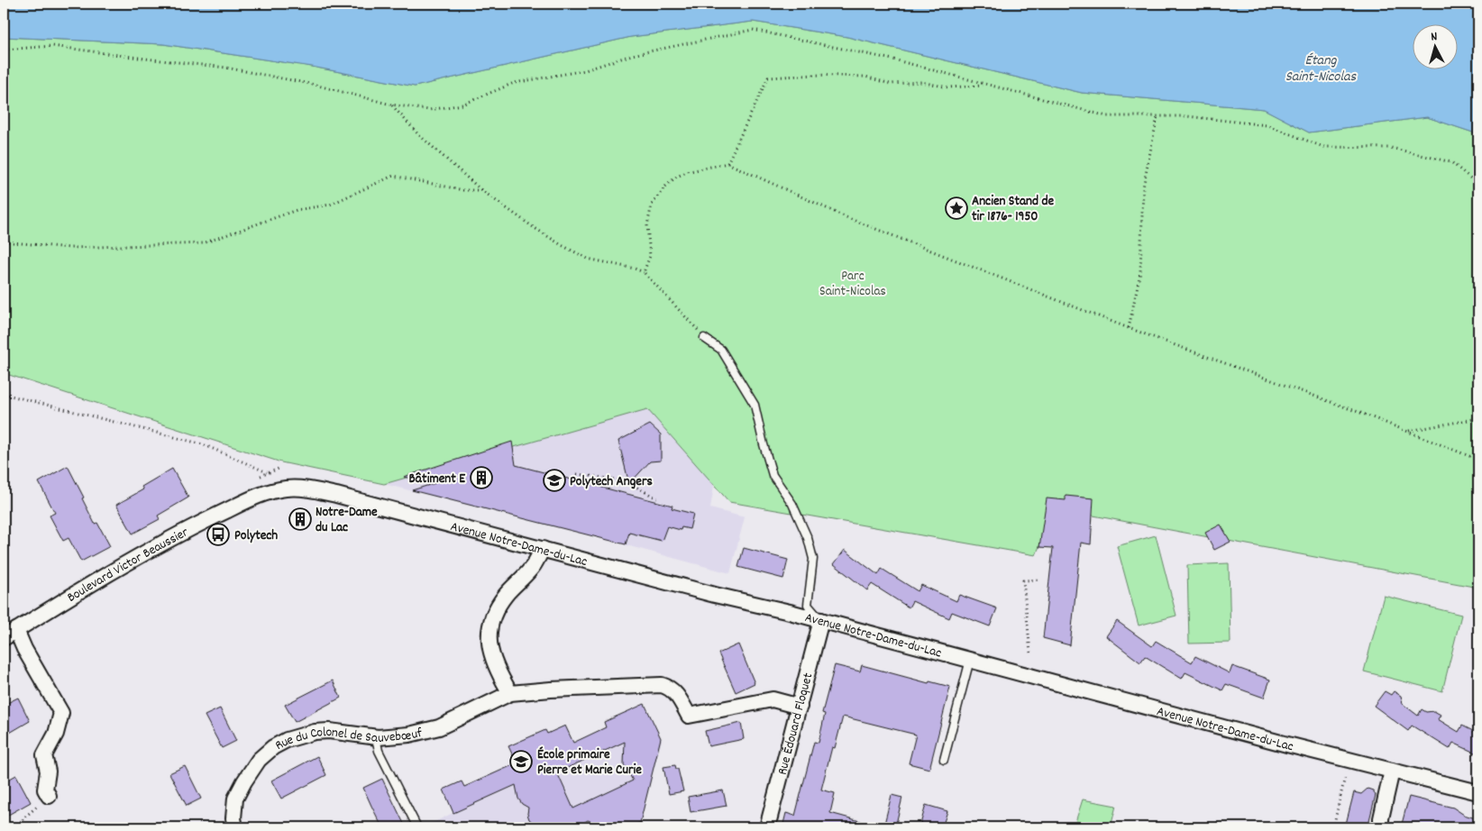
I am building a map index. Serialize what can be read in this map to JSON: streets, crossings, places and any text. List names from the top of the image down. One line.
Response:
{"streets":{"street":["Avenue Notre-Dame-du-Lac","Boulevard Victor Beaussier","Rue Édouard Floquet","Rue du Colonel de Sauvebœuf"]},"crossings":[["Avenue Notre-Dame-du-Lac","Boulevard Victor Beaussier"],["Avenue Notre-Dame-du-Lac","Rue Édouard Floquet"]],"water":["Étang Saint-Nicolas"],"parks":["Parc Saint-Nicolas"],"places":{"place":["Ancien Stand de tir 1876- 1950"],"building":["Bâtiment E","Notre-Dame du Lac"],"school or university":["Polytech Angers","École primaire Pierre et Marie Curie"],"bus stop":["Polytech"]},"north":"top"}
